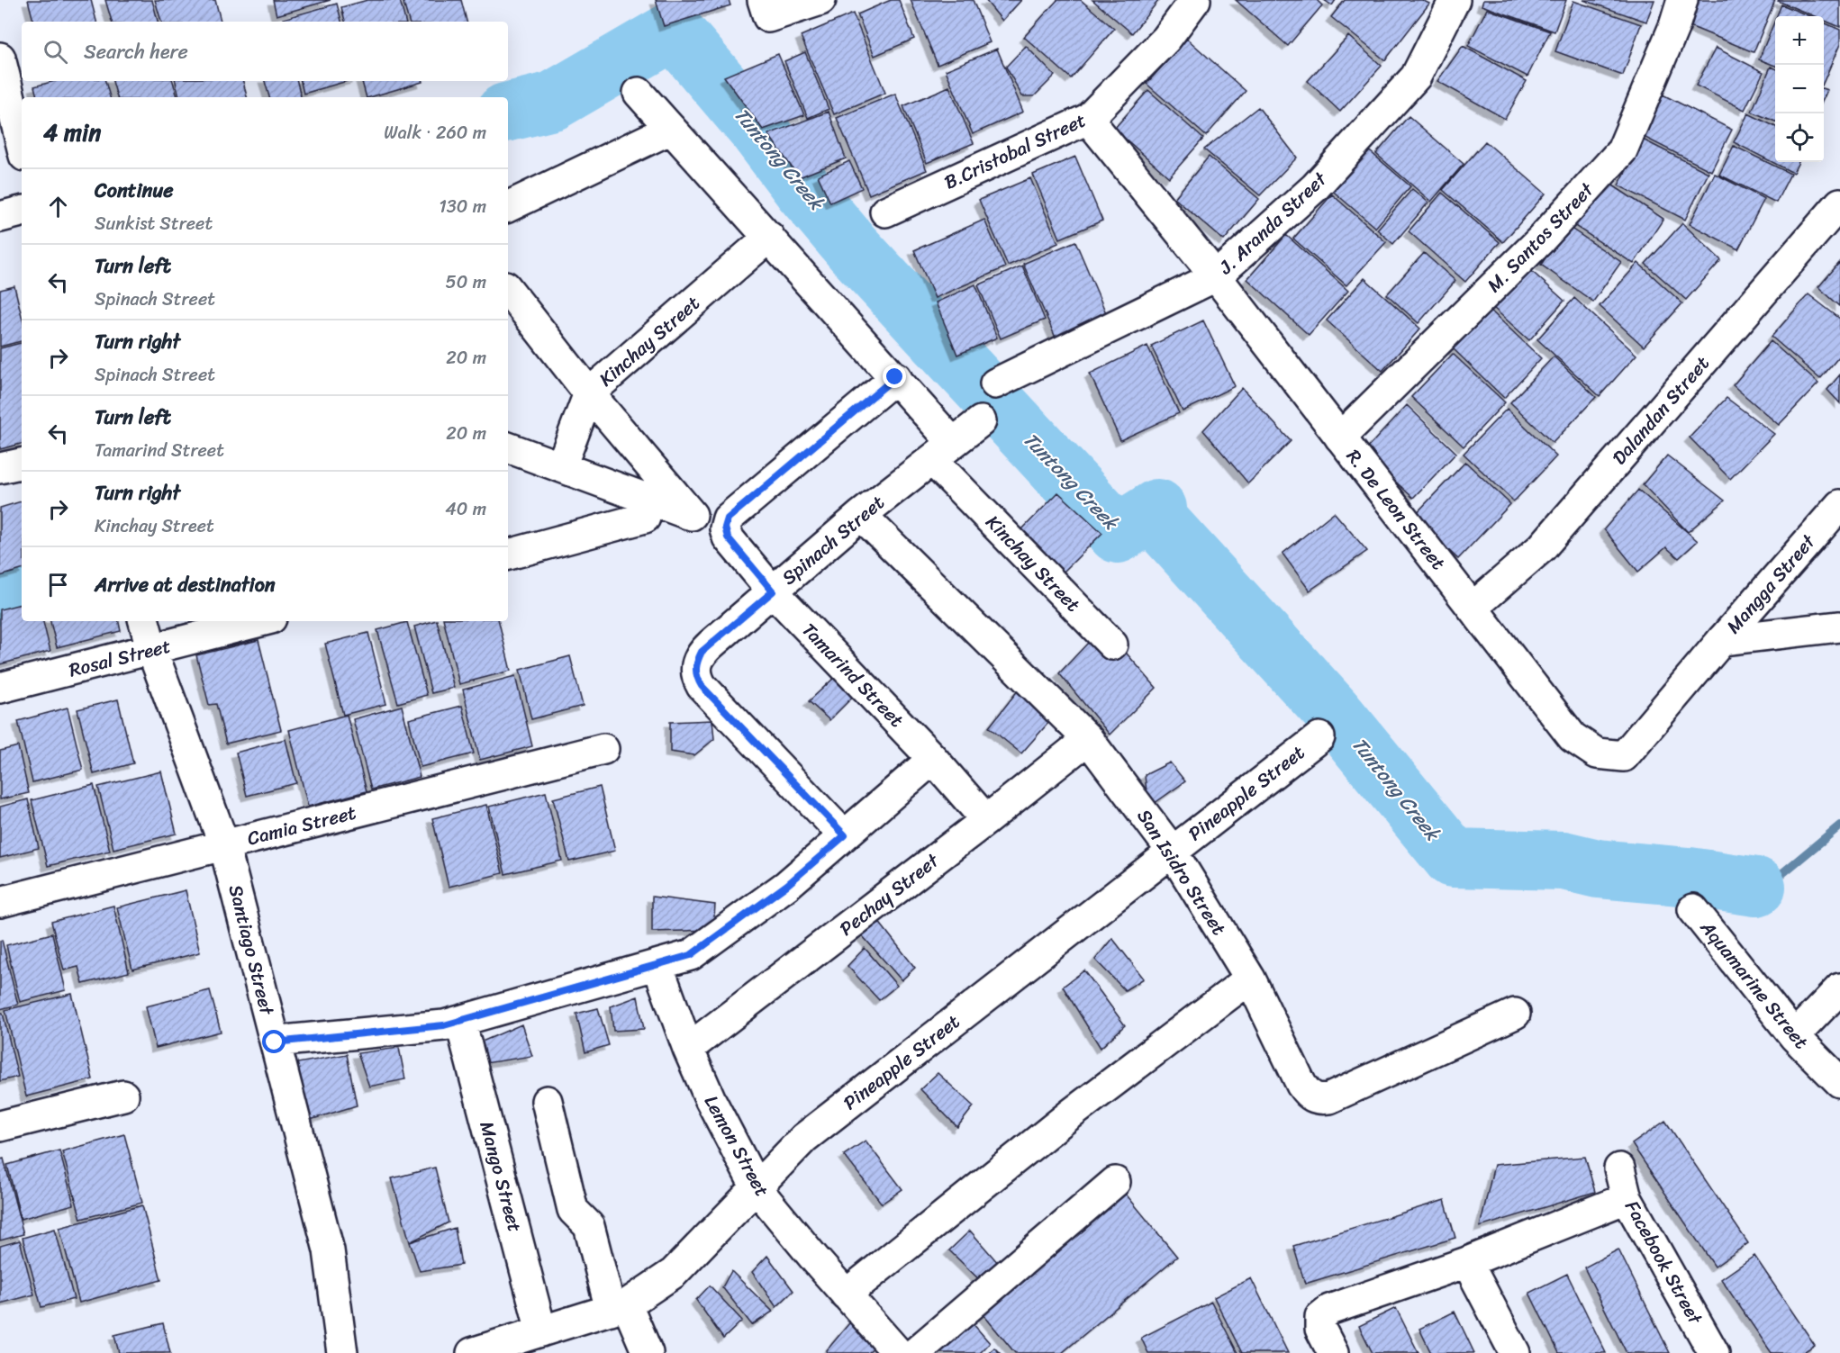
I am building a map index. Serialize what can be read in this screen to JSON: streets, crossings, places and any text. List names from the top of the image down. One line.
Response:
{"streets":{"street":["B.Cristobal Street","J. Aranda Street","M. Santos Street","Kinchay Street","Dalandan Street","R. De Leon Street","Spinach Street","Mangga Street","Rosal Street","Tamarind Street","Pineapple Street","Camia Street","San Isidro Street","Pechay Street","Santiago Street","Aquamarine Street","Lemon Street","Mango Street","Facebook Street"]},"crossings":[["B.Cristobal Street","R. De Leon Street"],["J. Aranda Street","R. De Leon Street"],["M. Santos Street","R. De Leon Street"],["Kinchay Street","Spinach Street"],["Dalandan Street","R. De Leon Street"],["R. De Leon Street","Mangga Street"],["Spinach Street","Tamarind Street"],["Spinach Street","San Isidro Street"],["Rosal Street","Santiago Street"],["Tamarind Street","Pechay Street"],["Pineapple Street","San Isidro Street"],["Pineapple Street","Lemon Street"],["Pineapple Street","Mango Street"],["Camia Street","Santiago Street"],["San Isidro Street","Pechay Street"],["Pechay Street","Lemon Street"]],"water":["Tuntong Creek"],"page":{"map_buttons":["+","−"],"search":"Search here","heading":["4 min","Walk · 260 m"],"list":[["Continue","Sunkist Street","130 m"],["Turn left","Spinach Street","50 m"],["Turn right","Spinach Street","20 m"],["Turn left","Tamarind Street","20 m"],["Turn right","Kinchay Street","40 m"],"Arrive at destination"]}}
